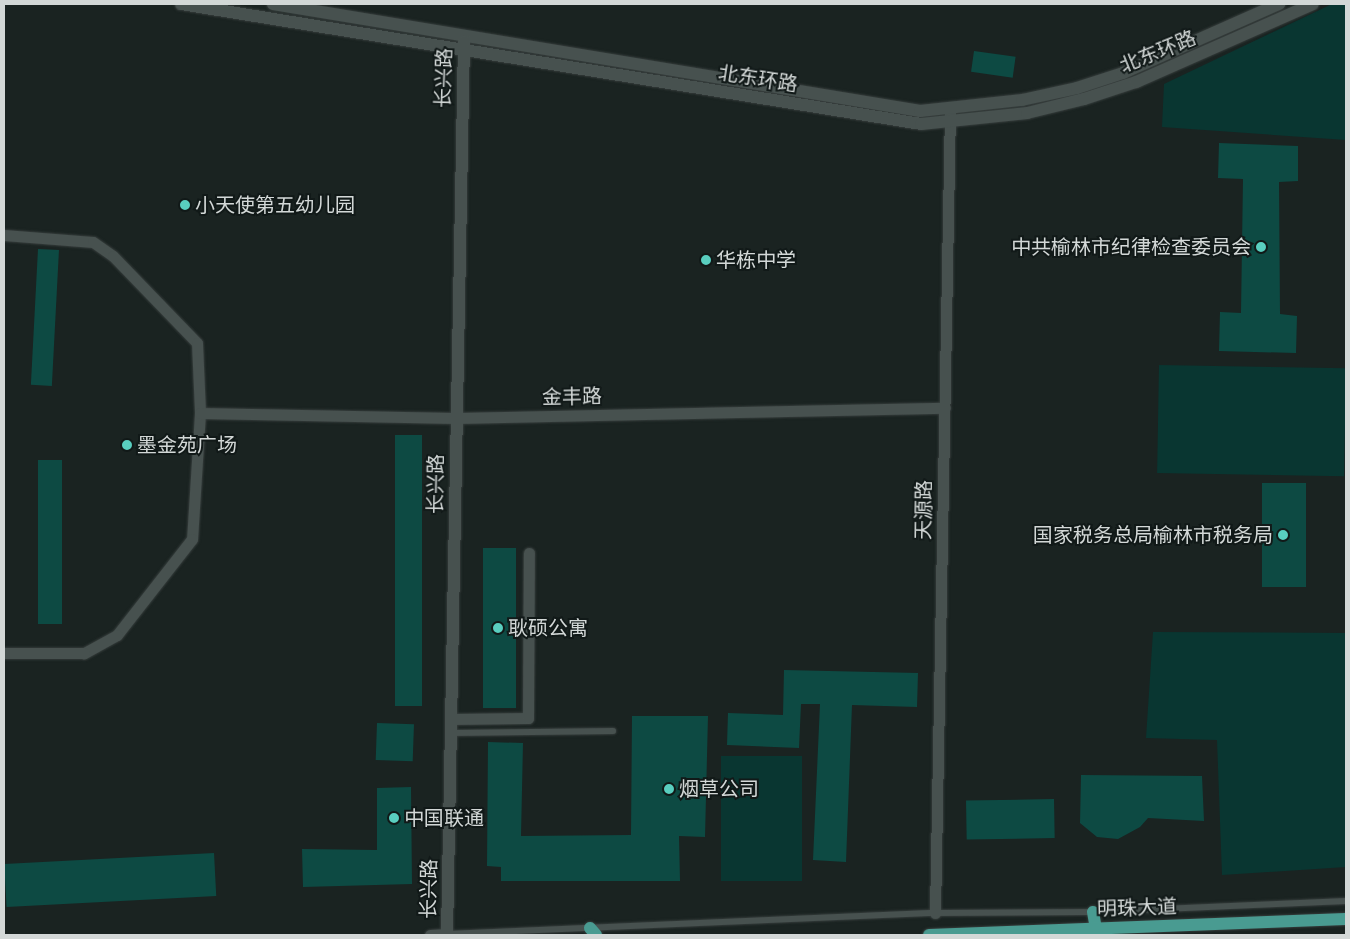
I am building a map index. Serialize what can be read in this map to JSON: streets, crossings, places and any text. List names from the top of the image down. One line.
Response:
{"streets":{"main road":["北东环路","长兴路","明珠大道"],"street":["金丰路","天源路"]},"crossings":[["北东环路","长兴路"],["北东环路","天源路"],["长兴路","金丰路"],["金丰路","天源路"]],"places":["小天使第五幼儿园","中共榆林市纪律检查委员会","华栋中学","墨金苑广场","国家税务总局榆林市税务局","耿硕公寓","烟草公司","中国联通"]}
